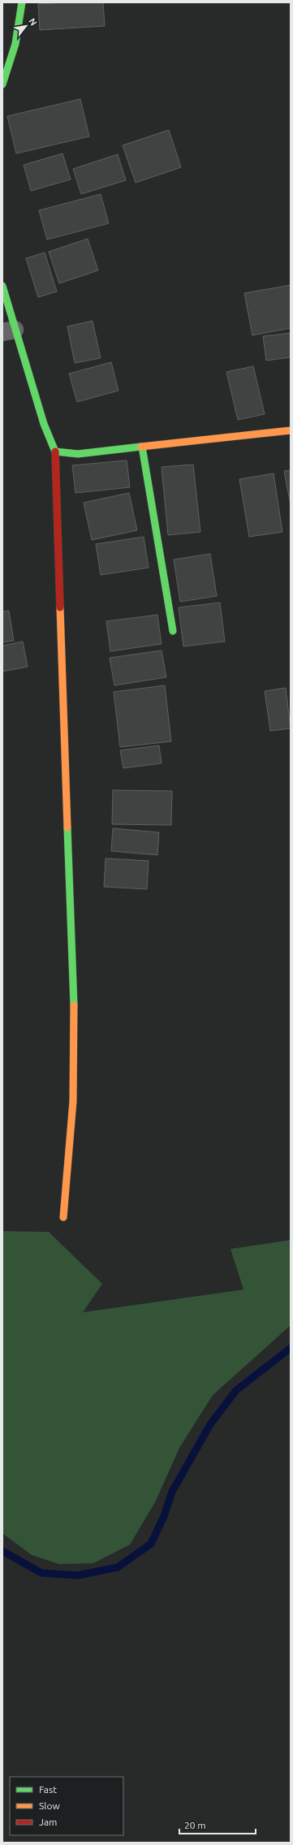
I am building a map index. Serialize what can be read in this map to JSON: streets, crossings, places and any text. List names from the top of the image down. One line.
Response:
{"legend":["Fast","Slow","Jam"],"scale_bar":"20 m","north":"top right"}
